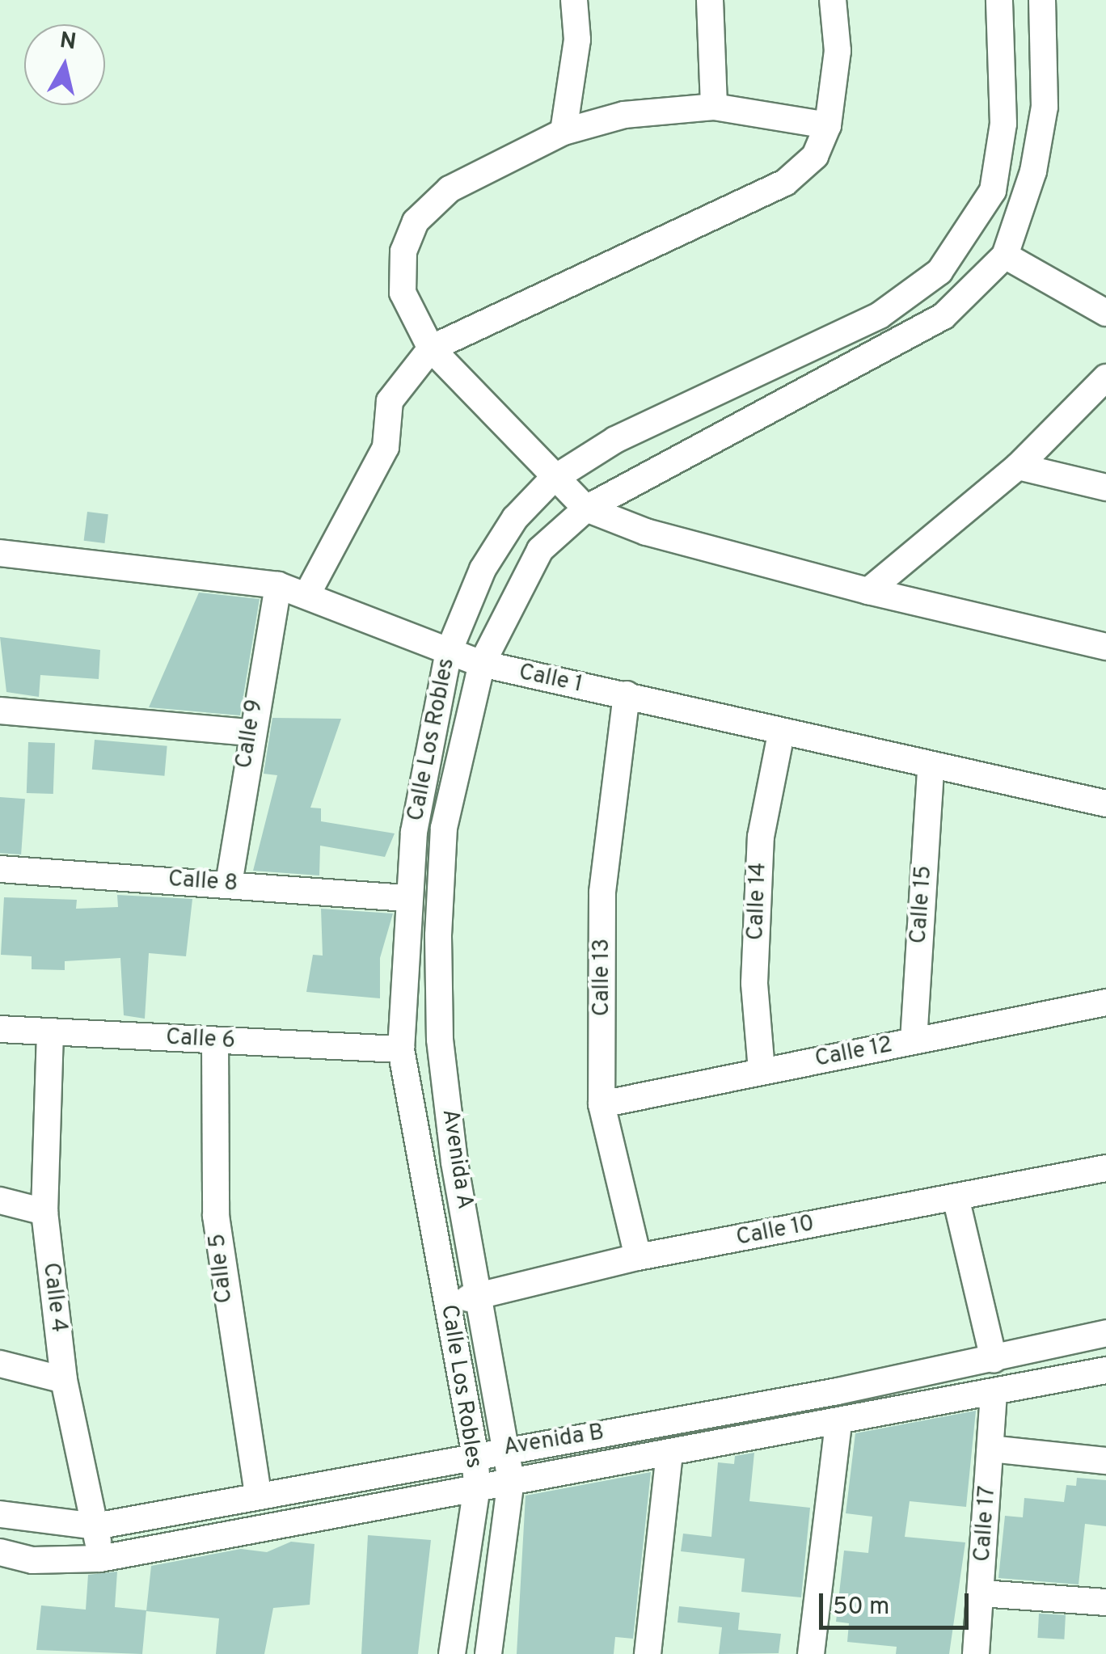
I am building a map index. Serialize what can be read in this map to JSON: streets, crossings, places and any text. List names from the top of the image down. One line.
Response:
{"streets":{"street":["Calle 1","Calle 9","Calle Los Robles","Calle 8","Calle 14","Calle 15","Calle 13","Calle 6","Calle 12","Avenida A","Calle 10","Calle 5","Calle 4","Avenida B","Calle 17"]},"crossings":[["Calle 1","Calle 9"],["Calle 1","Calle Los Robles"],["Calle 1","Calle 14"],["Calle 1","Calle 15"],["Calle 1","Calle 13"],["Calle 1","Avenida A"],["Calle 9","Calle 8"],["Calle Los Robles","Calle 8"],["Calle Los Robles","Calle 6"],["Calle Los Robles","Calle 10"],["Calle Los Robles","Avenida B"],["Calle 14","Calle 12"],["Calle 15","Calle 12"],["Calle 13","Calle 12"],["Calle 13","Calle 10"],["Calle 6","Calle 5"],["Calle 6","Calle 4"],["Avenida A","Calle 10"],["Avenida A","Avenida B"],["Calle 5","Avenida B"],["Calle 4","Avenida B"],["Avenida B","Calle 17"]],"scale_bar":"50 m","north":"top"}
